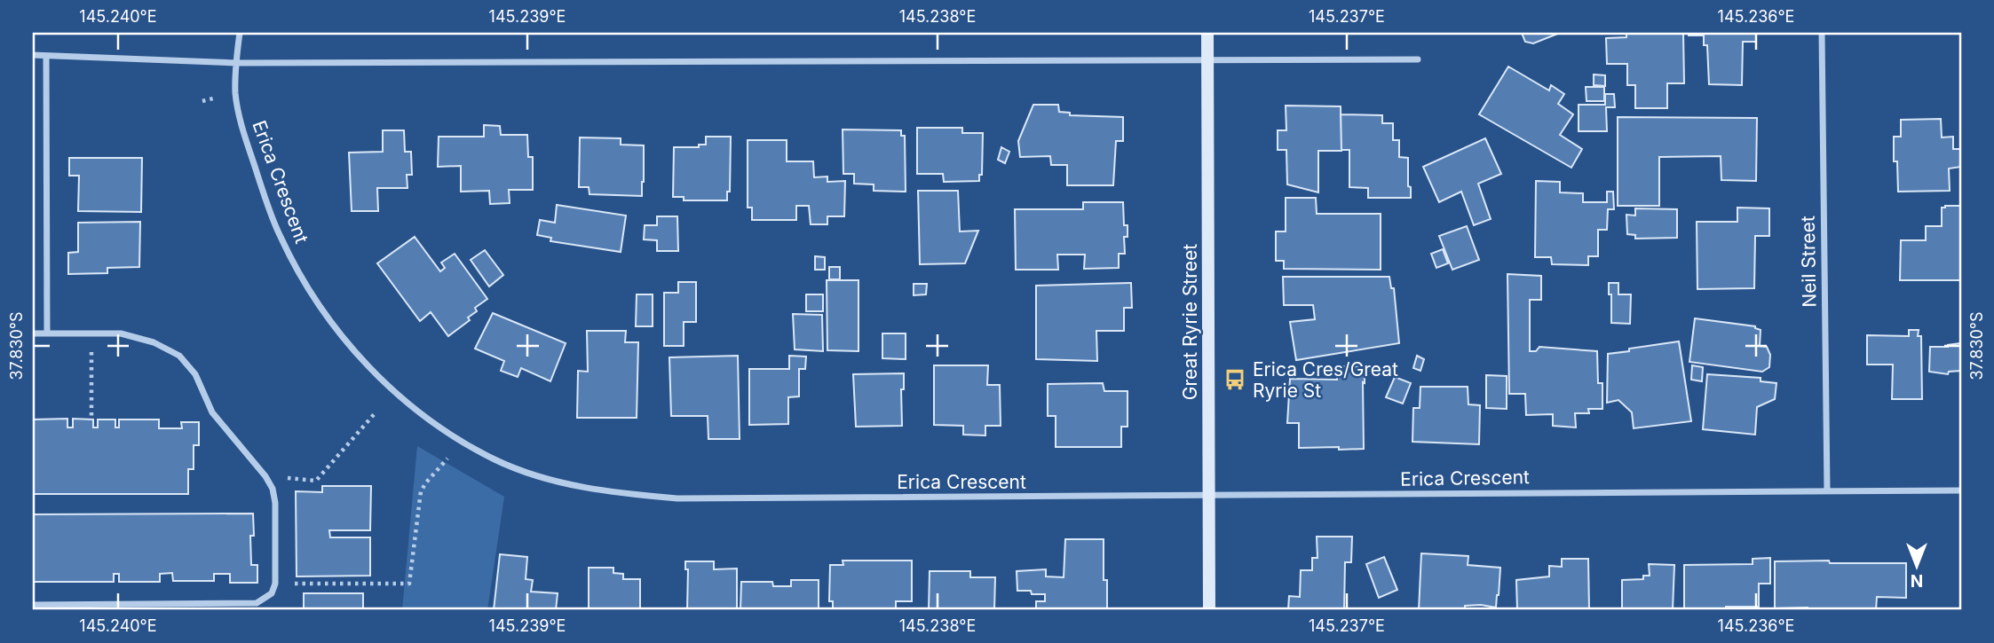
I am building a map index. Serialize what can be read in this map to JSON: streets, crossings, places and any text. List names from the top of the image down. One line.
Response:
{"streets":{"main road":["Great Ryrie Street"],"street":["Erica Crescent","Neil Street"]},"crossings":[["Erica Crescent","Neil Street"],["Erica Crescent","Great Ryrie Street"]],"places":{"bus stop":["Erica Cres/Great Ryrie St"]},"north":"bottom","coordinates":["145.240°E","145.239°E","145.238°E","145.237°E","145.236°E","37.830°S"]}
